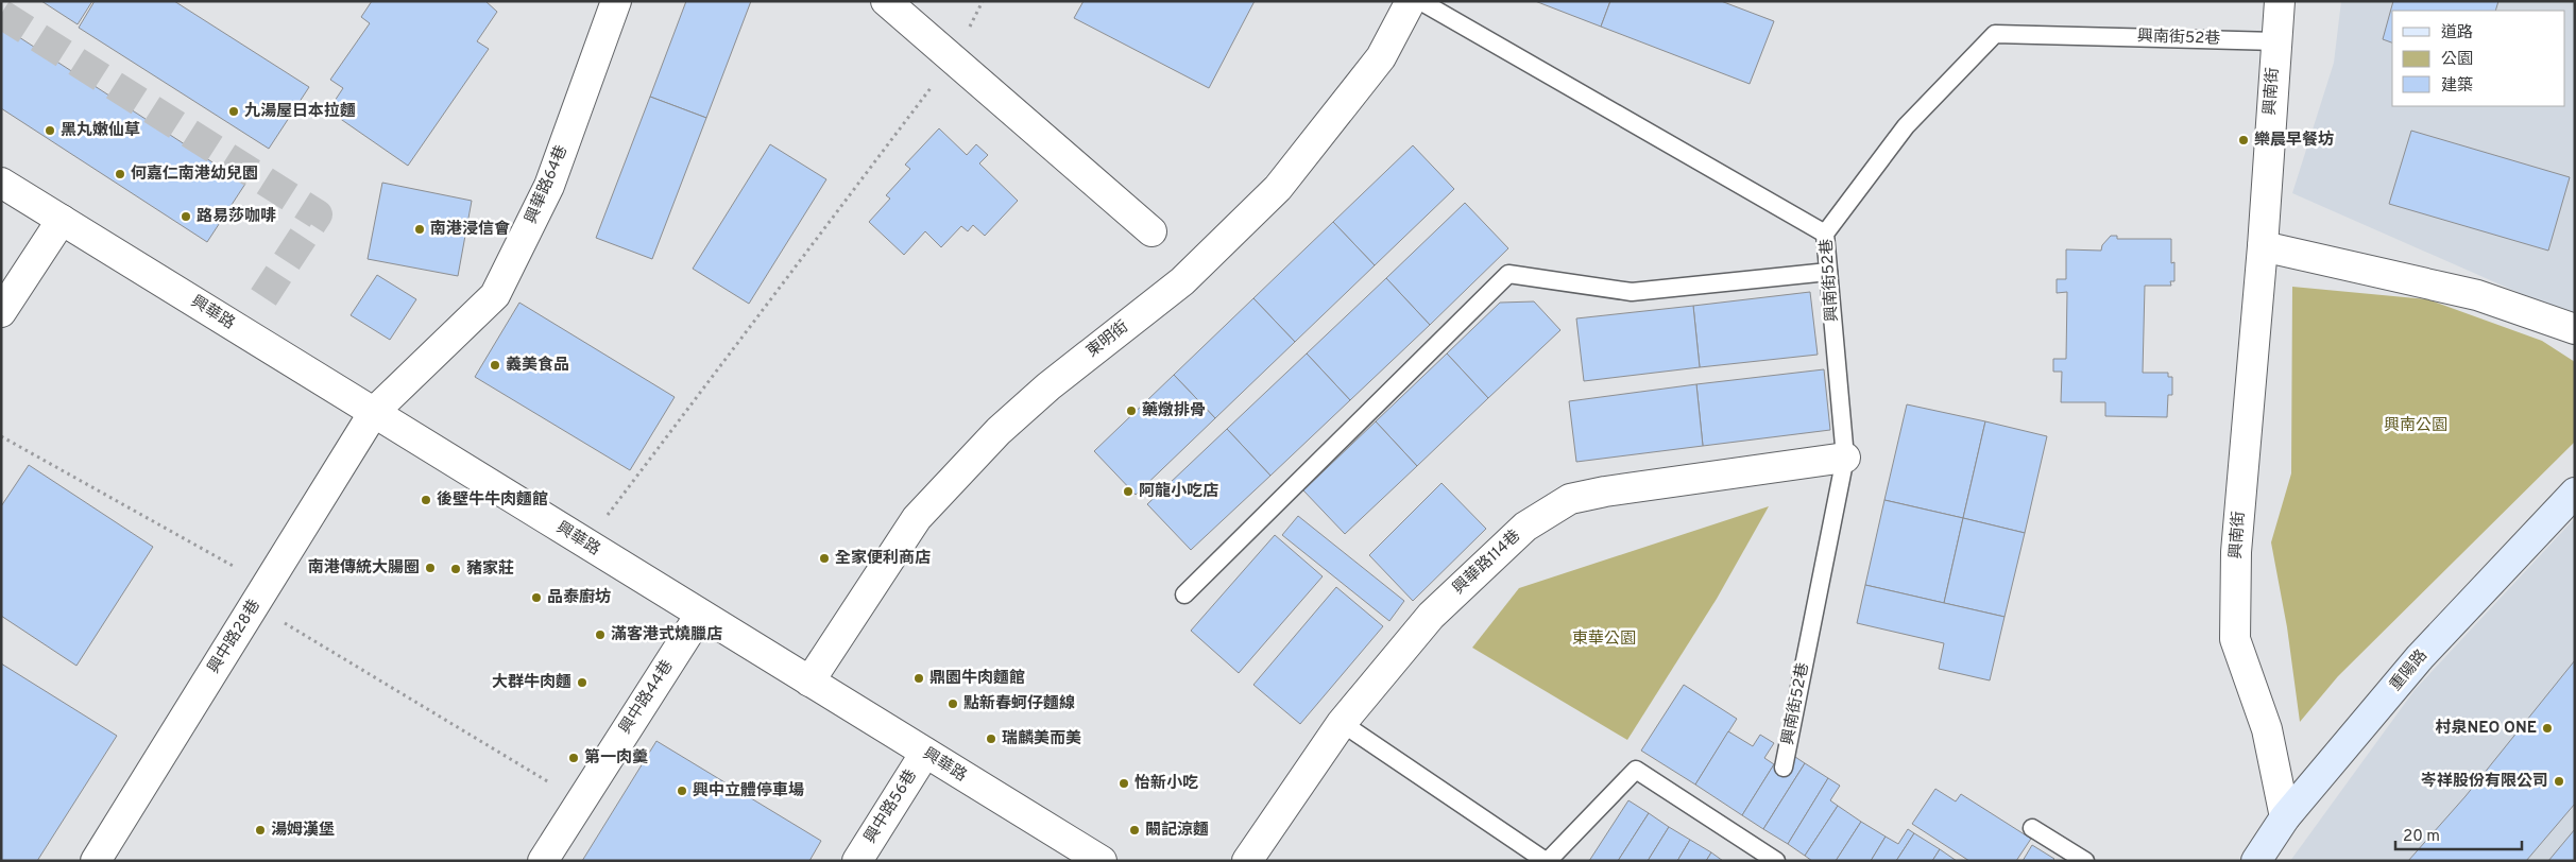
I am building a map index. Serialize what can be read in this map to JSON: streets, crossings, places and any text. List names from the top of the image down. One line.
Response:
{"streets":{"street":["興南街","興華路64巷","興華路","東明街","興華路114巷","興中路28巷","重陽路","興中路44巷","興中路56巷"],"lane":["興南街52巷"]},"crossings":[["興南街52巷","興南街"],["興南街52巷","興華路114巷"],["興南街","重陽路"],["興華路64巷","興華路"],["興華路64巷","興中路28巷"],["興華路","東明街"],["興華路","興中路28巷"],["興華路","興中路44巷"],["興華路","興中路56巷"]],"parks":["興南公園","東華公園"],"places":["九湯屋日本拉麵","黑丸嫩仙草","樂晨早餐坊","何嘉仁南港幼兒園","路易莎咖啡","南港浸信會","義美食品","藥燉排骨","阿龍小吃店","後壁牛牛肉麵館","全家便利商店","南港傳統大腸圈","豬家莊","品泰廚坊","滿客港式燒臘店","鼎園牛肉麵館","大群牛肉麵","點新春蚵仔麵線","村泉NEO ONE","瑞麟美而美","第一肉羹","岑祥股份有限公司","怡新小吃","興中立體停車場","湯姆漢堡","闞記涼麵"],"legend":["道路","公園","建築"],"scale_bar":"20 m"}
